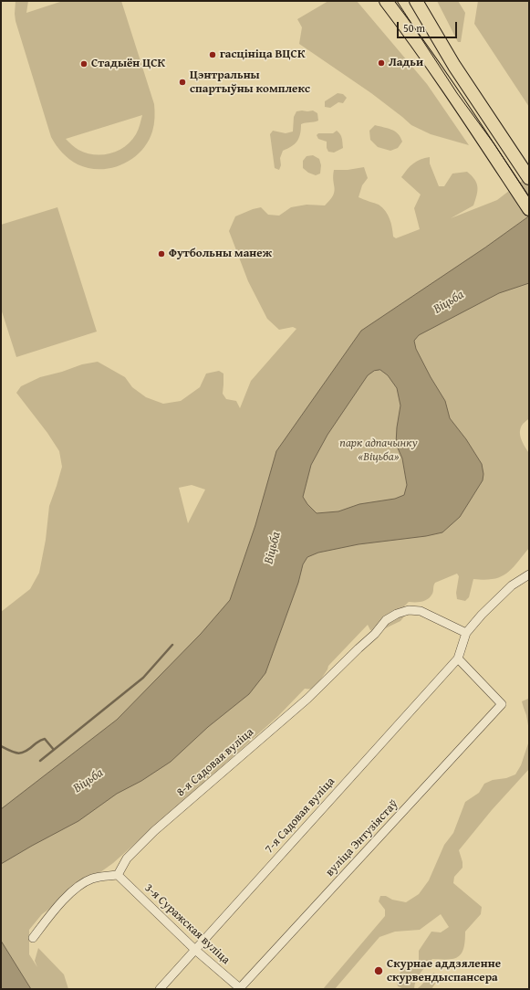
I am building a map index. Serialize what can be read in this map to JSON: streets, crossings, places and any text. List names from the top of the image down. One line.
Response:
{"streets":{"street":["8-я Садовая вуліца","7-я Садовая вуліца","вуліца Энтузіястаў","3-я Суражская вуліца"]},"crossings":[["8-я Садовая вуліца","3-я Суражская вуліца"],["7-я Садовая вуліца","вуліца Энтузіястаў"],["7-я Садовая вуліца","3-я Суражская вуліца"],["вуліца Энтузіястаў","3-я Суражская вуліца"]],"water":["Віцьба"],"parks":["парк адпачынку «Віцьба»"],"places":["гасцініца ВЦСК","Ладьи","Стадыён ЦСК","Цэнтральны спартыўны комплекс","Футбольны манеж","Скурнае аддзяленне скурвендыспансера"],"scale_bar":"50 m"}
